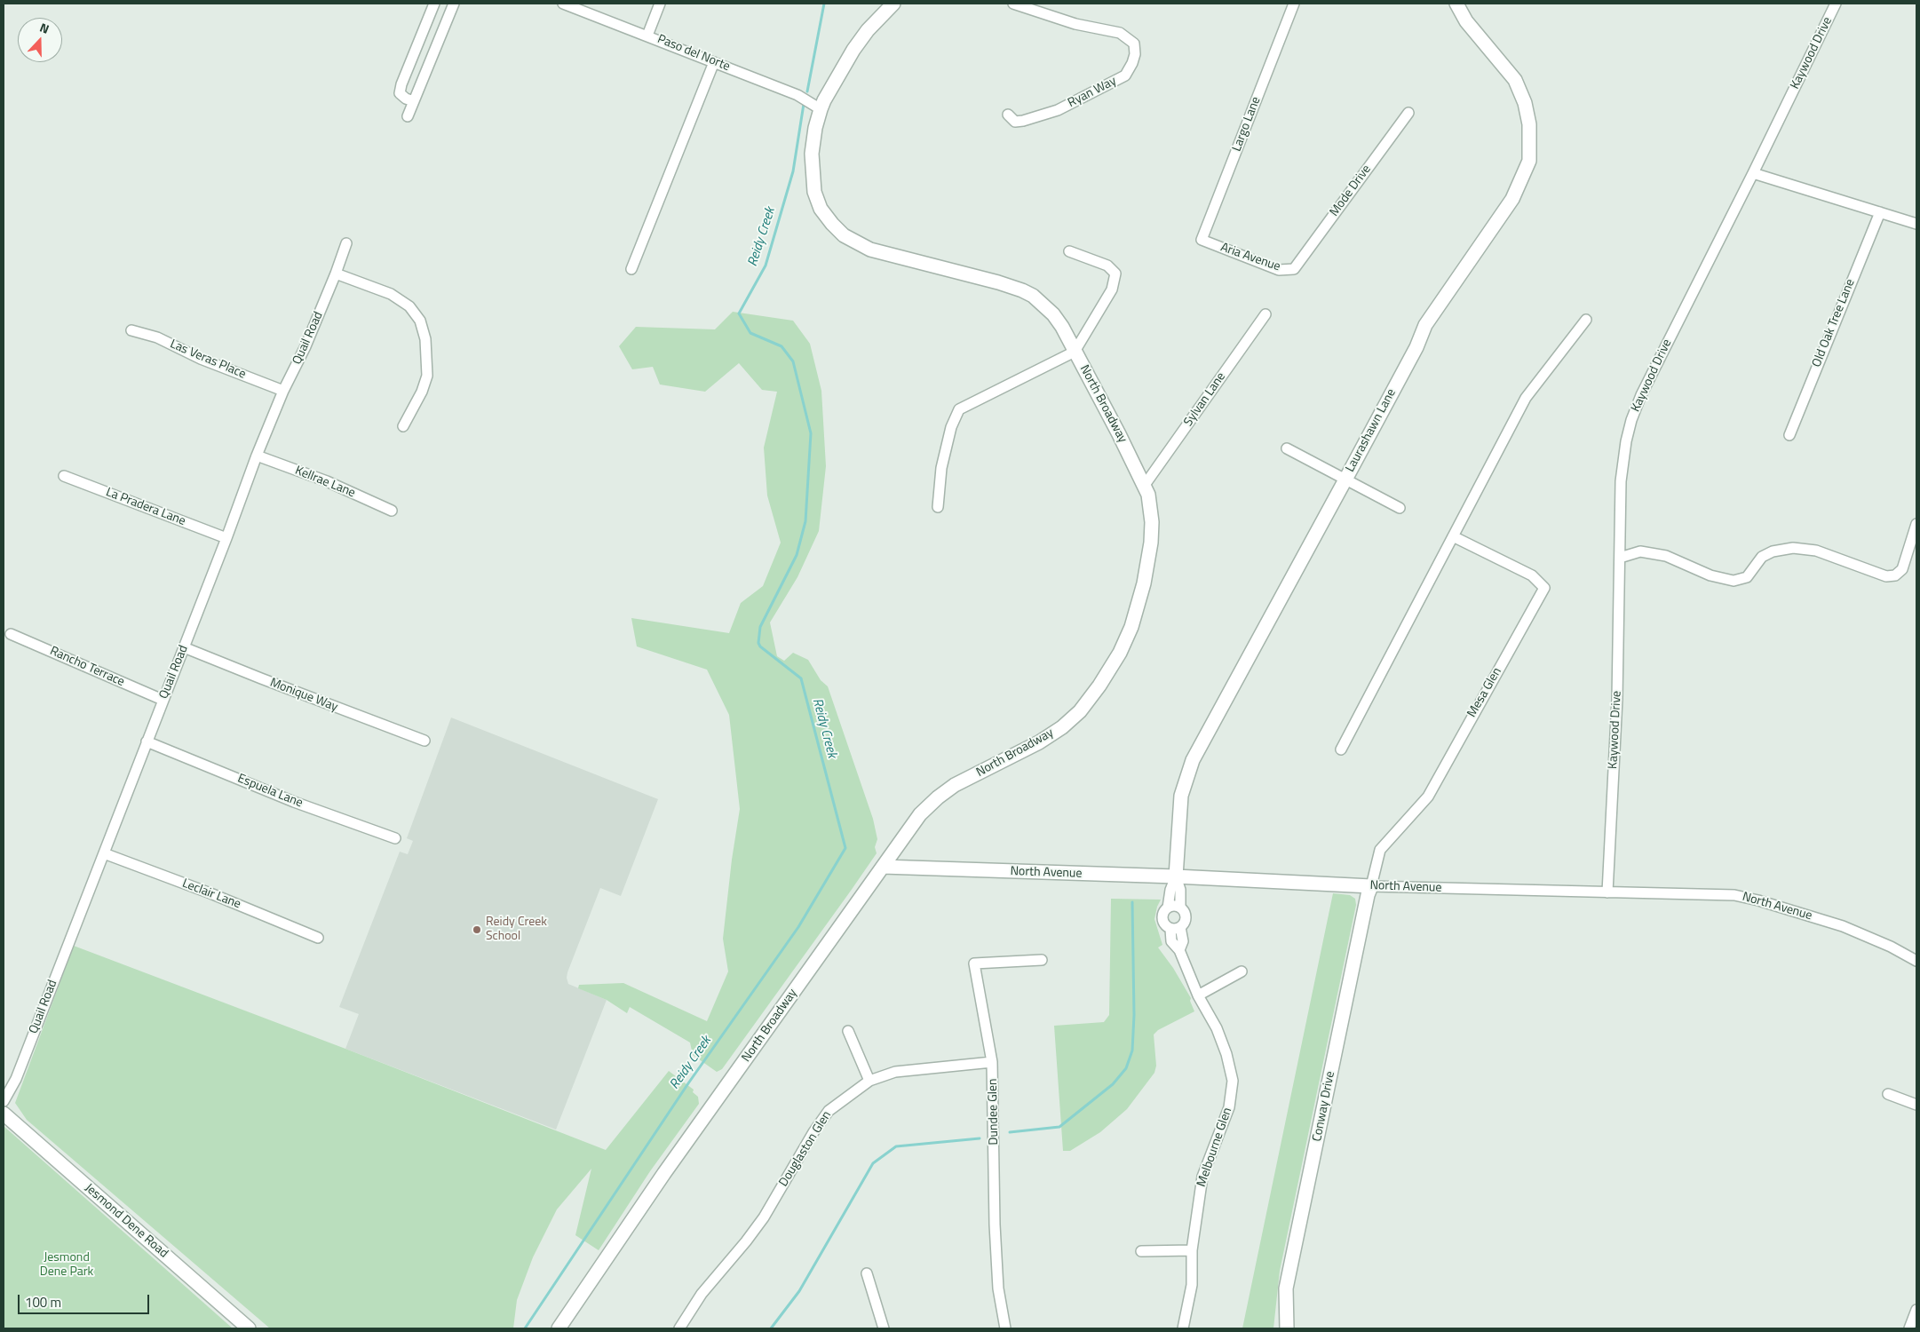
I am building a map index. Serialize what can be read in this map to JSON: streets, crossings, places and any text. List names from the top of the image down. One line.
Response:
{"streets":{"street":["Paso del Norte","Kaywood Drive","Ryan Way","Largo Lane","Mode Drive","Aria Avenue","Old Oak Tree Lane","Quail Road","Las Veras Place","Sylvan Lane","North Broadway","Laurashawn Lane","Kellrae Lane","La Pradera Lane","Rancho Terrace","Mesa Glen","Monique Way","Espuela Lane","North Avenue","Leclair Lane","Conway Drive","Dundee Glen","Melbourne Glen","Douglaston Glen","Jesmond Dene Road"]},"crossings":[["Paso del Norte","North Broadway"],["Kaywood Drive","North Avenue"],["Largo Lane","Aria Avenue"],["Mode Drive","Aria Avenue"],["Quail Road","Las Veras Place"],["Quail Road","Kellrae Lane"],["Quail Road","La Pradera Lane"],["Quail Road","Rancho Terrace"],["Quail Road","Monique Way"],["Quail Road","Espuela Lane"],["Quail Road","Leclair Lane"],["Sylvan Lane","North Broadway"],["North Broadway","North Avenue"],["Laurashawn Lane","North Avenue"],["Laurashawn Lane","Melbourne Glen"],["Mesa Glen","North Avenue"],["Mesa Glen","Conway Drive"],["North Avenue","Conway Drive"],["North Avenue","Melbourne Glen"],["Dundee Glen","Douglaston Glen"]],"water":["Reidy Creek"],"parks":["Jesmond Dene Park"],"places":["Reidy Creek School"],"scale_bar":"100 m","north":"top"}
